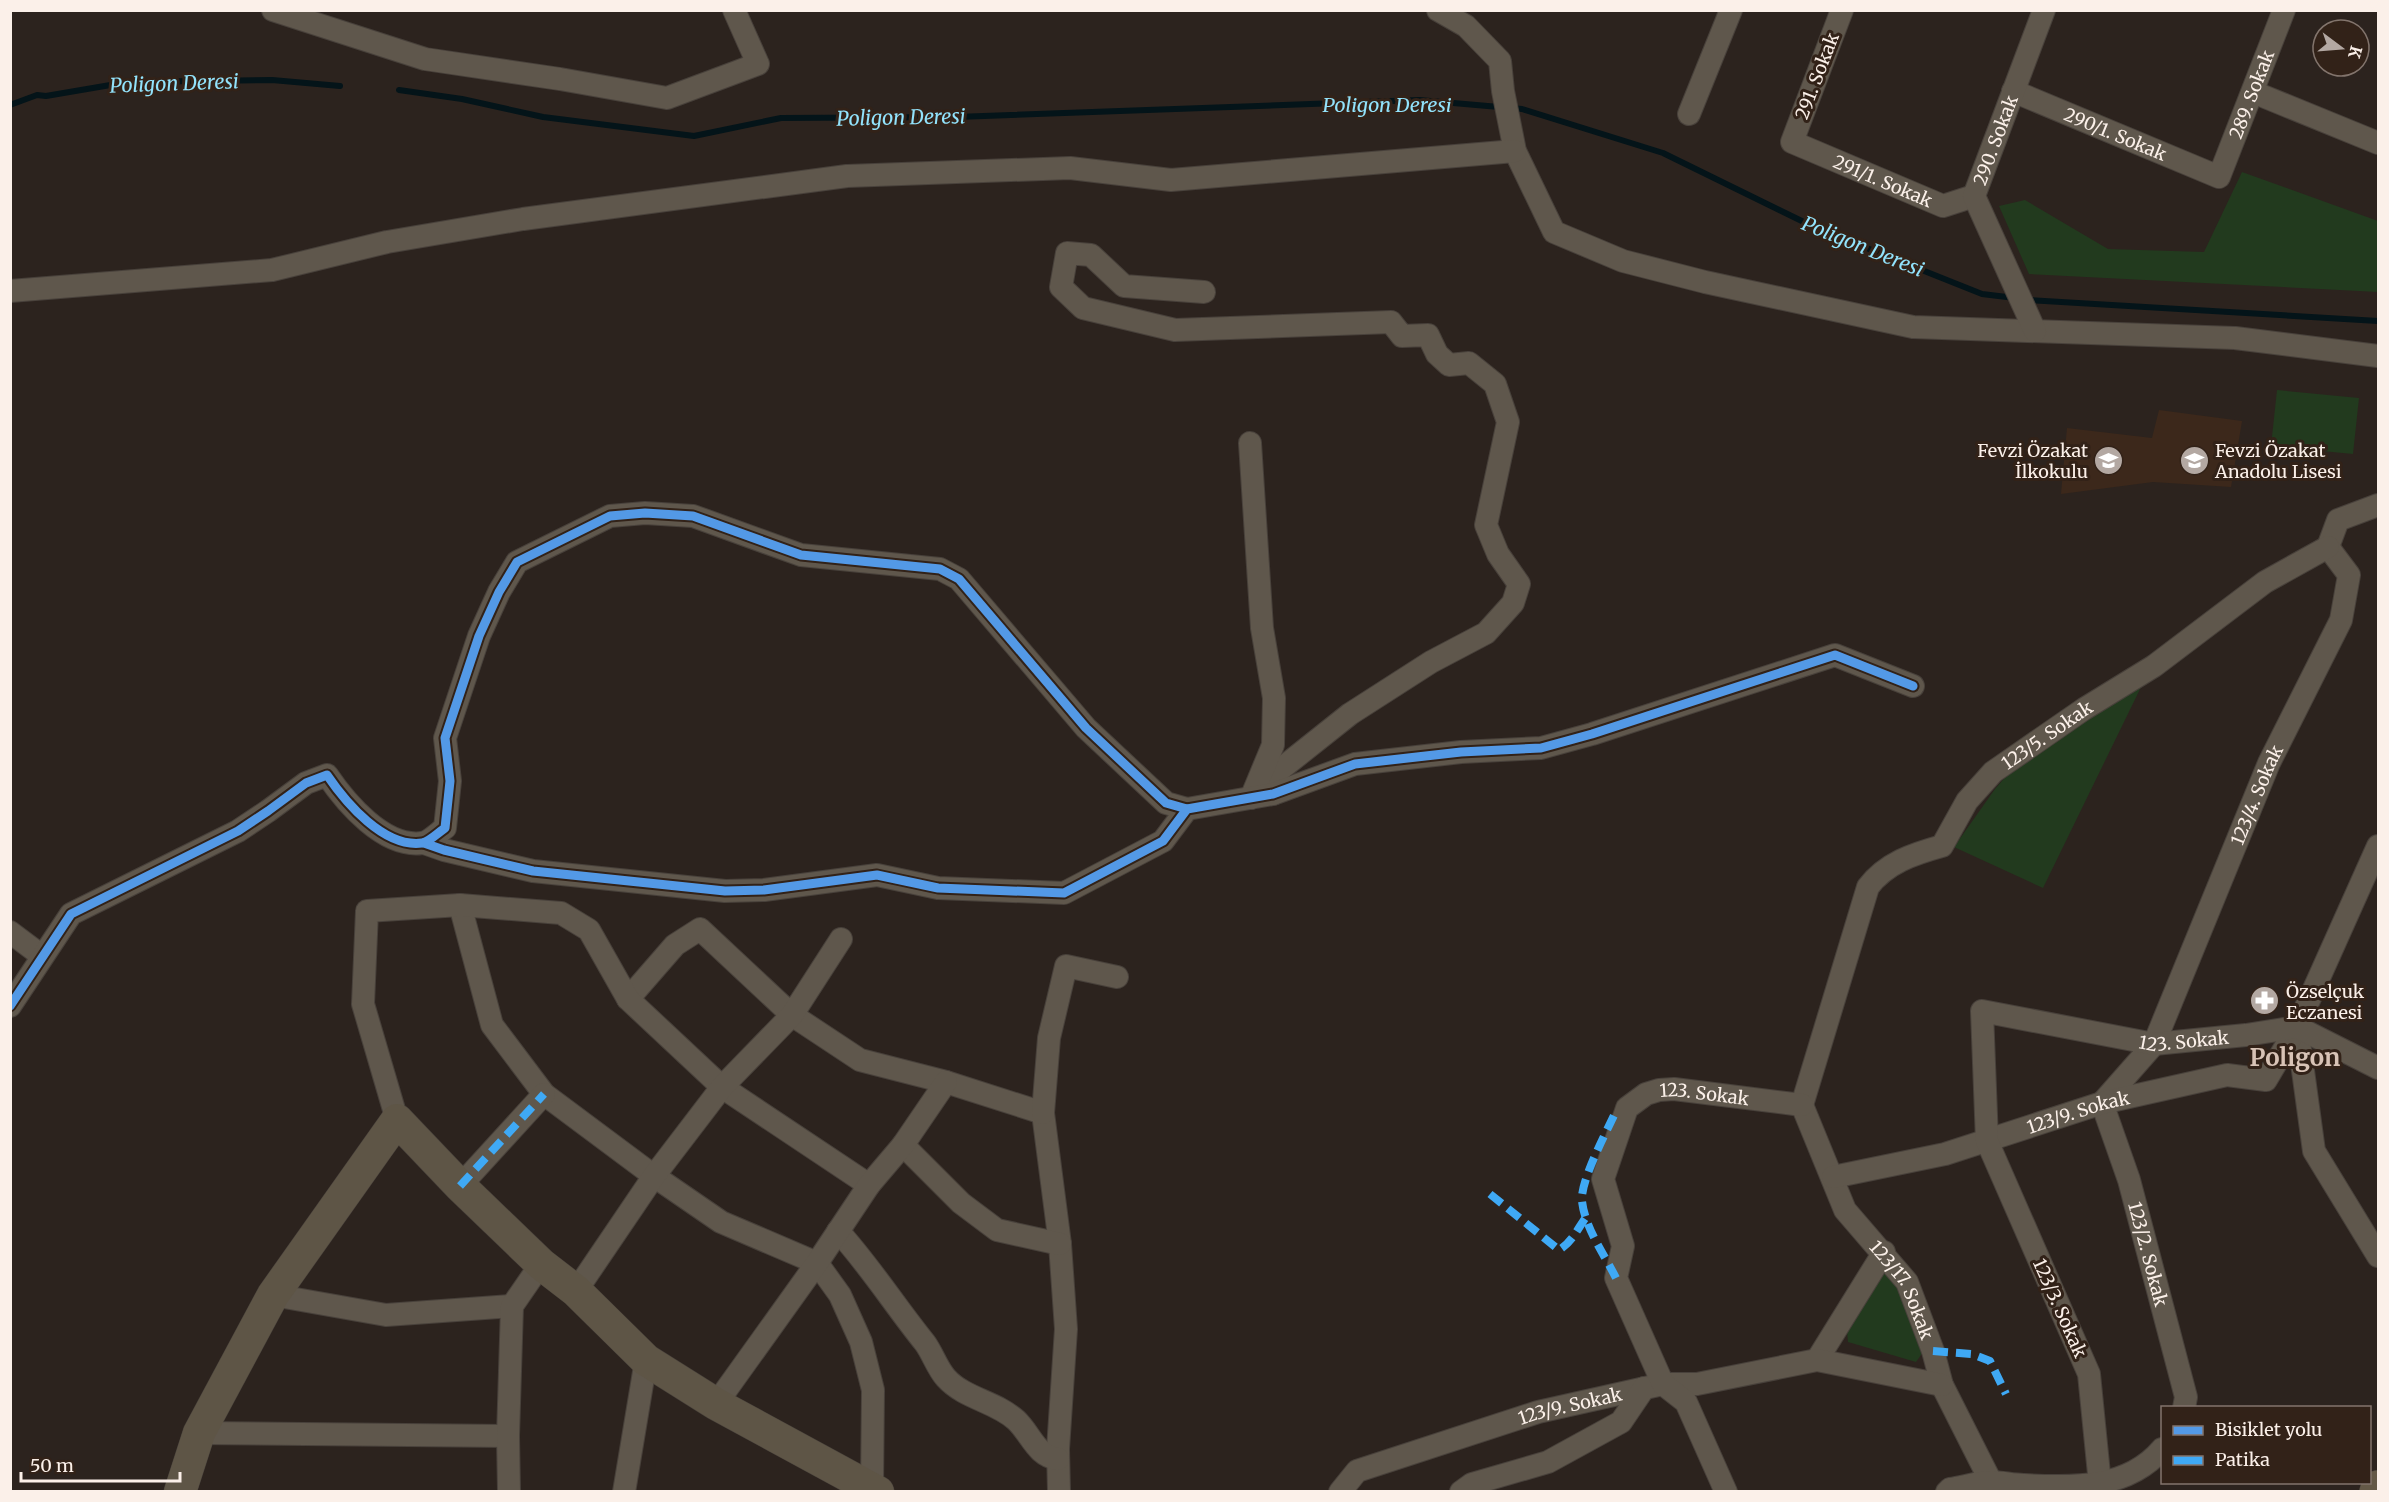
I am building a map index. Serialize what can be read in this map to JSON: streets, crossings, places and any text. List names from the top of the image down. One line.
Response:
{"streets":{"street":["291. Sokak","289. Sokak","290/1. Sokak","290. Sokak","291/1. Sokak","123/5. Sokak","123/4. Sokak","123. Sokak","123/9. Sokak","123/2. Sokak","123/17. Sokak","123/3. Sokak"]},"crossings":[["291. Sokak","291/1. Sokak"],["289. Sokak","290/1. Sokak"],["290/1. Sokak","290. Sokak"],["290. Sokak","291/1. Sokak"],["123/5. Sokak","123/4. Sokak"],["123/5. Sokak","123. Sokak"],["123/5. Sokak","123/17. Sokak"],["123/4. Sokak","123. Sokak"],["123/4. Sokak","123/9. Sokak"],["123/4. Sokak","123/2. Sokak"],["123. Sokak","123/9. Sokak"],["123. Sokak","123/17. Sokak"],["123. Sokak","123/3. Sokak"],["123/9. Sokak","123/2. Sokak"],["123/9. Sokak","123/17. Sokak"],["123/9. Sokak","123/3. Sokak"]],"districts":["Poligon"],"water":["Poligon Deresi"],"places":{"school or university":["Fevzi Özakat İlkokulu","Fevzi Özakat Anadolu Lisesi"],"pharmacy":["Özselçuk Eczanesi"]},"legend":["Bisiklet yolu","Patika"],"scale_bar":"50 m","north":"right"}
